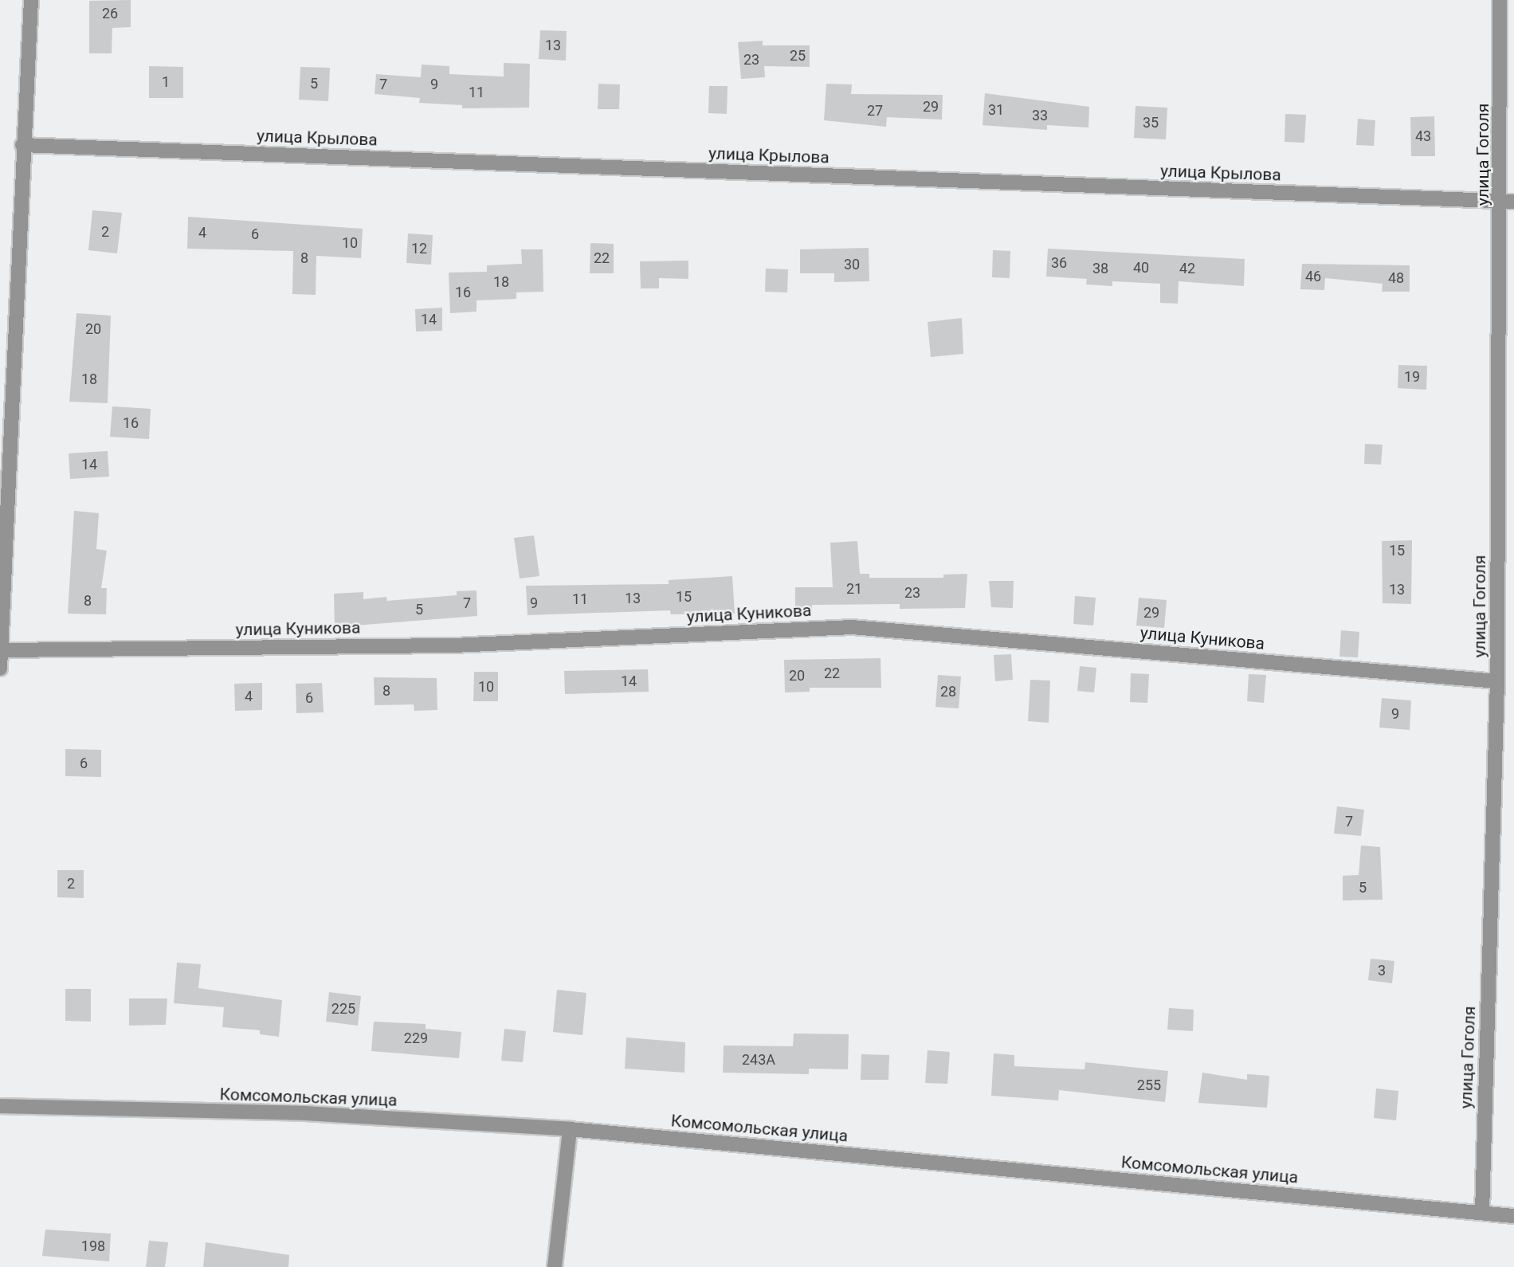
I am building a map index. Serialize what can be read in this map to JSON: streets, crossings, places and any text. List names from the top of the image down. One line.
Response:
{"streets":{"street":["улица Крылова","улица Гоголя","улица Куникова","Комсомольская улица"]},"crossings":[["улица Крылова","улица Гоголя"],["улица Гоголя","улица Куникова"],["улица Гоголя","Комсомольская улица"]],"house_numbers":["26","13","25","23","1","5","7","9","11","29","31","27","33","35","43","2","4","6","10","12","8","22","36","30","40","38","42","46","48","18","16","14","20","19","18","16","14","15","21","13","23","15","13","11","8","7","9","5","29","22","20","14","10","8","28","4","6","9","6","7","2","5","3","225","229","243А","255","198"]}
